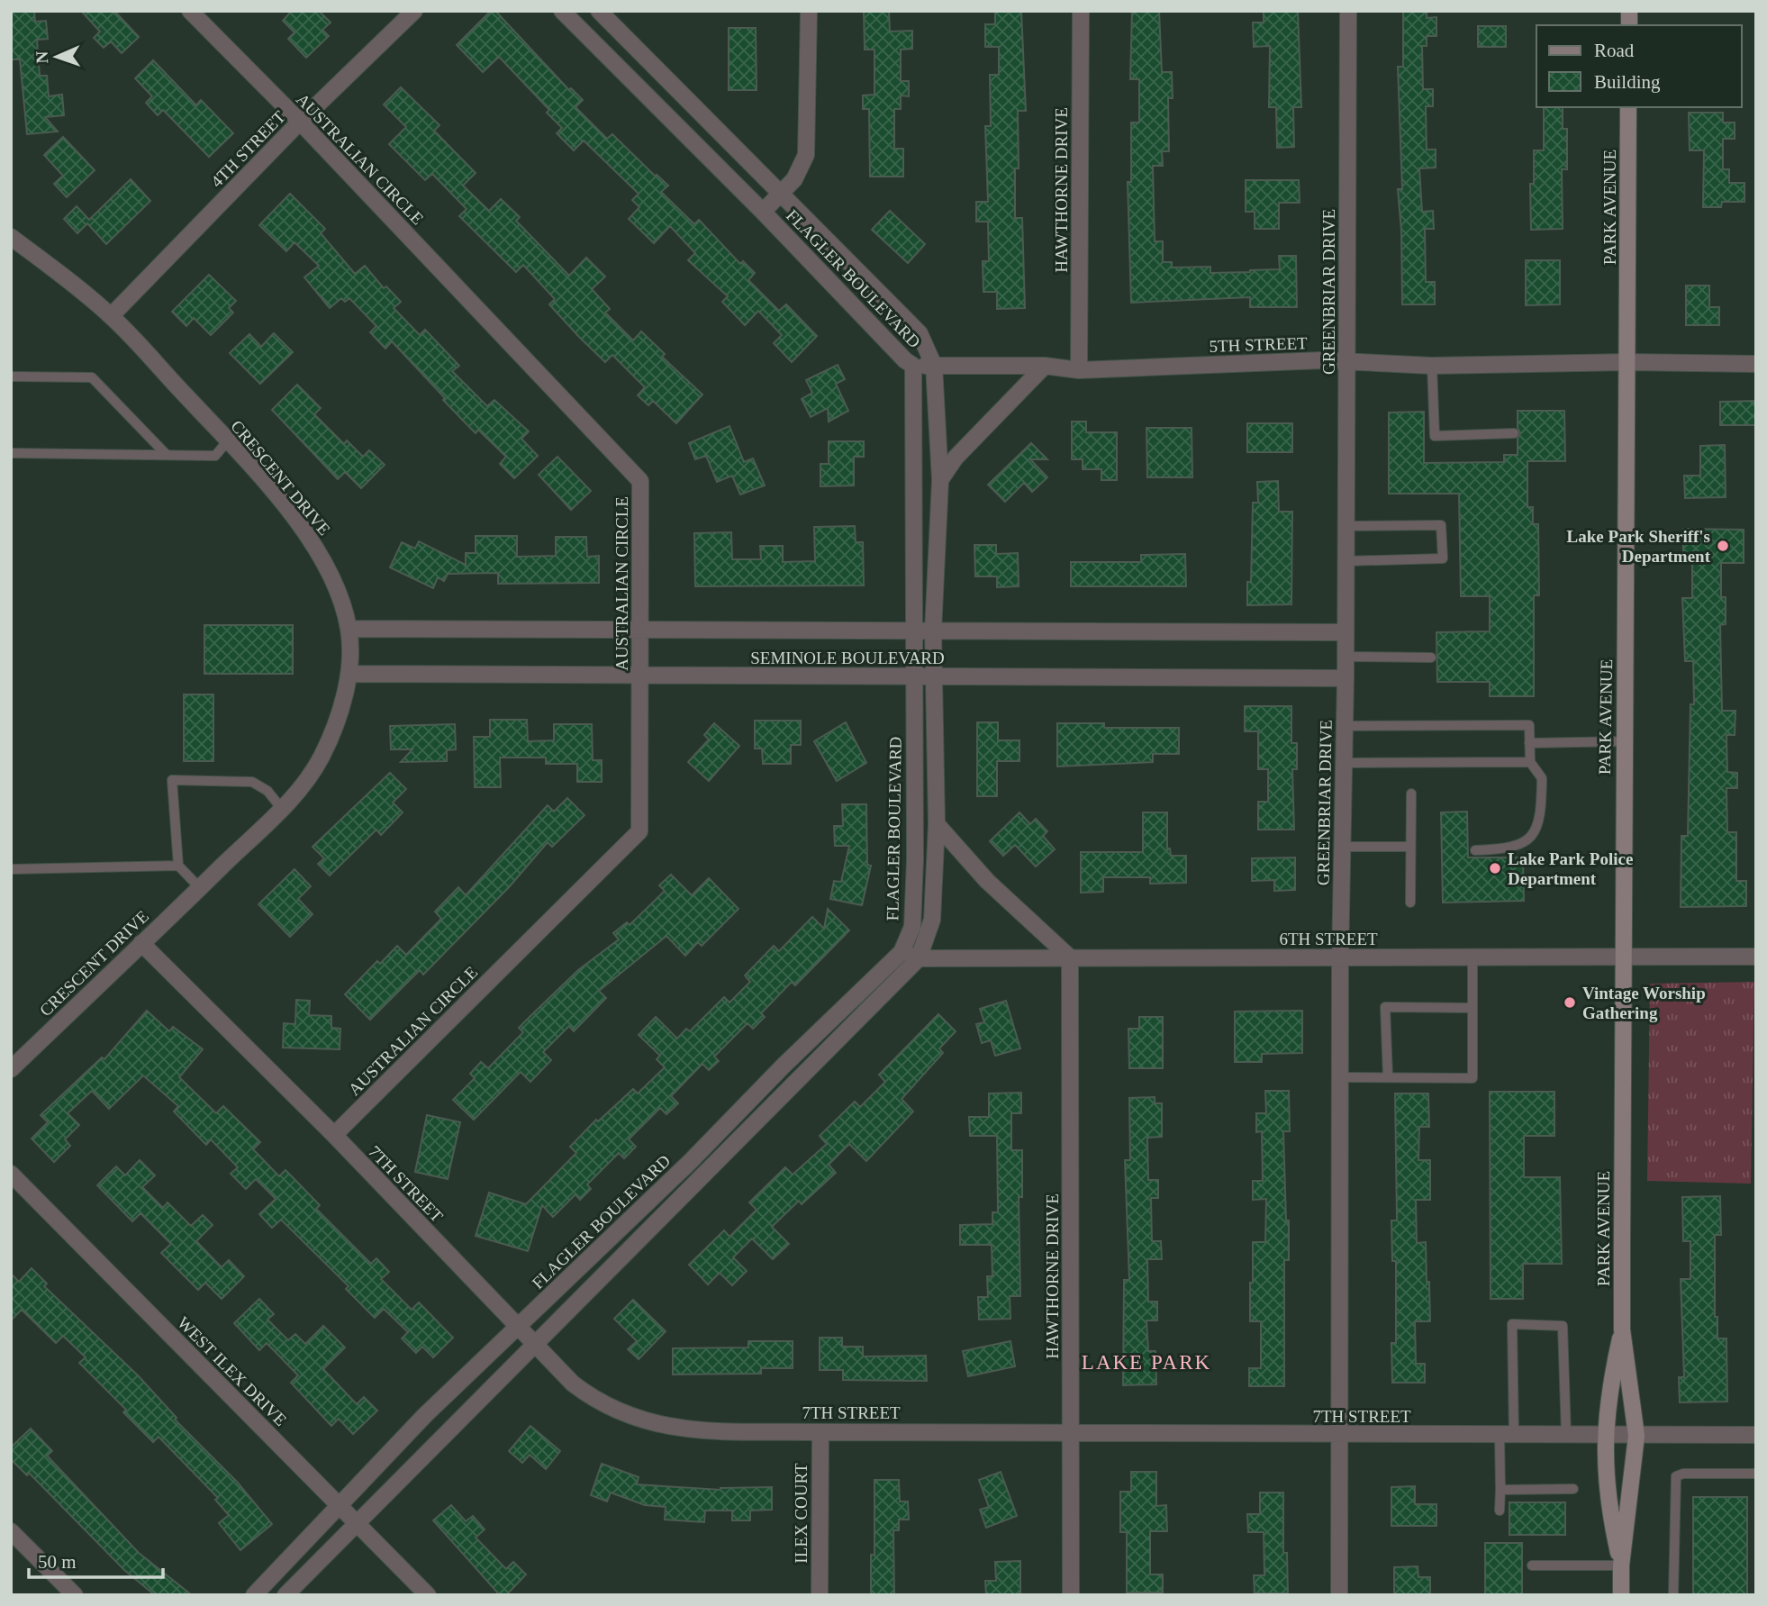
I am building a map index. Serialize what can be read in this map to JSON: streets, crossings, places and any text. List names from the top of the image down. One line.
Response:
{"streets":{"street":["4TH STREET","AUSTRALIAN CIRCLE","HAWTHORNE DRIVE","PARK AVENUE","FLAGLER BOULEVARD","GREENBRIAR DRIVE","5TH STREET","CRESCENT DRIVE","SEMINOLE BOULEVARD","6TH STREET","7TH STREET","WEST ILEX DRIVE","ILEX COURT"]},"crossings":[["4TH STREET","AUSTRALIAN CIRCLE"],["4TH STREET","CRESCENT DRIVE"],["AUSTRALIAN CIRCLE","SEMINOLE BOULEVARD"],["AUSTRALIAN CIRCLE","7TH STREET"],["HAWTHORNE DRIVE","5TH STREET"],["HAWTHORNE DRIVE","6TH STREET"],["HAWTHORNE DRIVE","7TH STREET"],["PARK AVENUE","5TH STREET"],["PARK AVENUE","6TH STREET"],["PARK AVENUE","7TH STREET"],["FLAGLER BOULEVARD","5TH STREET"],["FLAGLER BOULEVARD","SEMINOLE BOULEVARD"],["FLAGLER BOULEVARD","6TH STREET"],["FLAGLER BOULEVARD","7TH STREET"],["FLAGLER BOULEVARD","WEST ILEX DRIVE"],["GREENBRIAR DRIVE","5TH STREET"],["GREENBRIAR DRIVE","SEMINOLE BOULEVARD"],["GREENBRIAR DRIVE","6TH STREET"],["GREENBRIAR DRIVE","7TH STREET"],["CRESCENT DRIVE","SEMINOLE BOULEVARD"],["CRESCENT DRIVE","7TH STREET"],["7TH STREET","ILEX COURT"]],"districts":["LAKE PARK"],"places":["Lake Park Sheriff's Department","Lake Park Police Department","Vintage Worship Gathering"],"legend":["Road","Building"],"scale_bar":"50 m","north":"left"}
